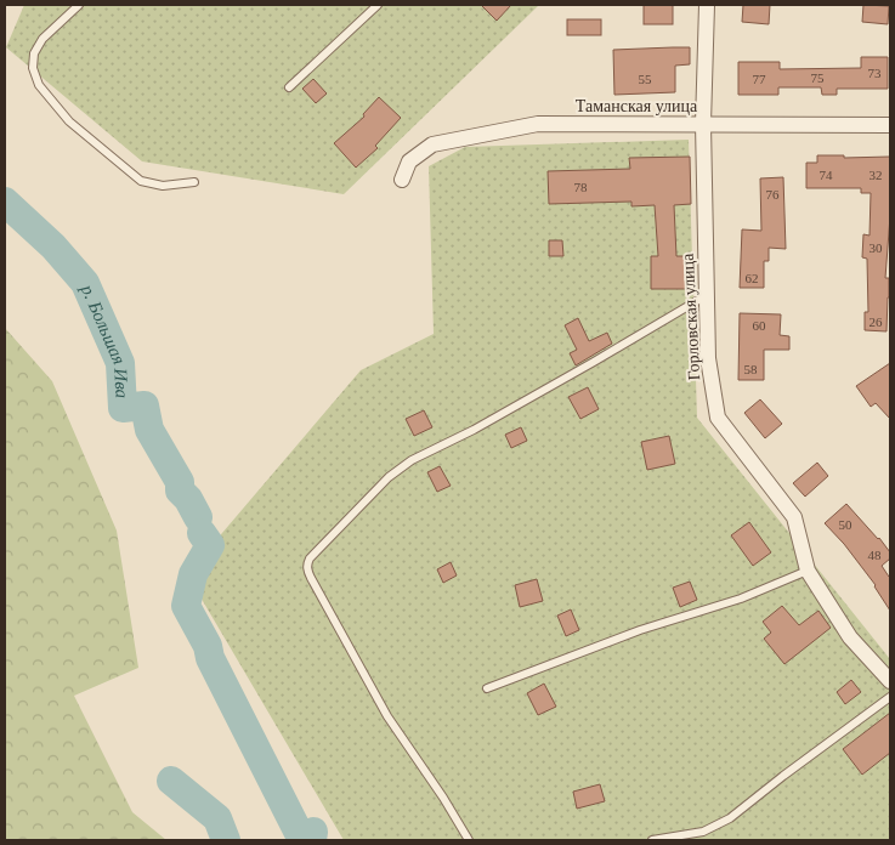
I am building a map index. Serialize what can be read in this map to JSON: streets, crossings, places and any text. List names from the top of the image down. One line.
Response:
{"streets":{"street":["Таманская улица","Горловская улица"]},"crossings":[["Таманская улица","Горловская улица"]],"water":["р. Большая Ива"],"house_numbers":["73","75","55","77","74","32","78","76","30","62","26","60","58","50","48"]}
